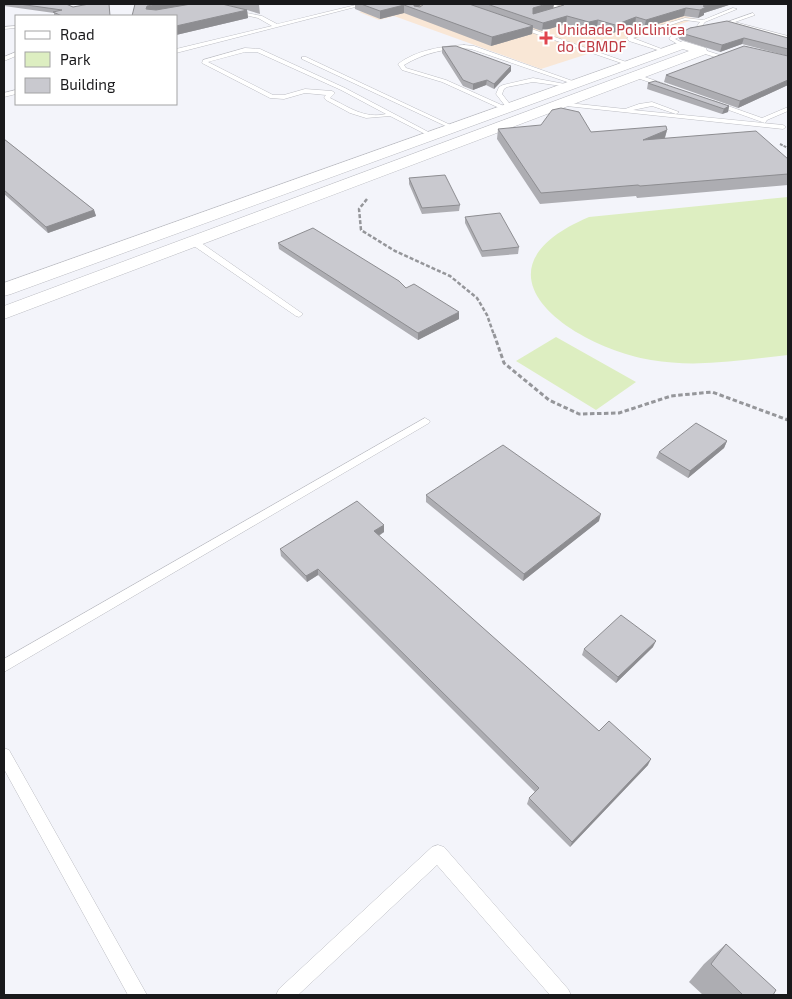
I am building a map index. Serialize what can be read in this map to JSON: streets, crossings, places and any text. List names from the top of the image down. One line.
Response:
{"places":{"health":["Unidade Policlinica do CBMDF"]},"legend":["Road","Park","Building"]}
